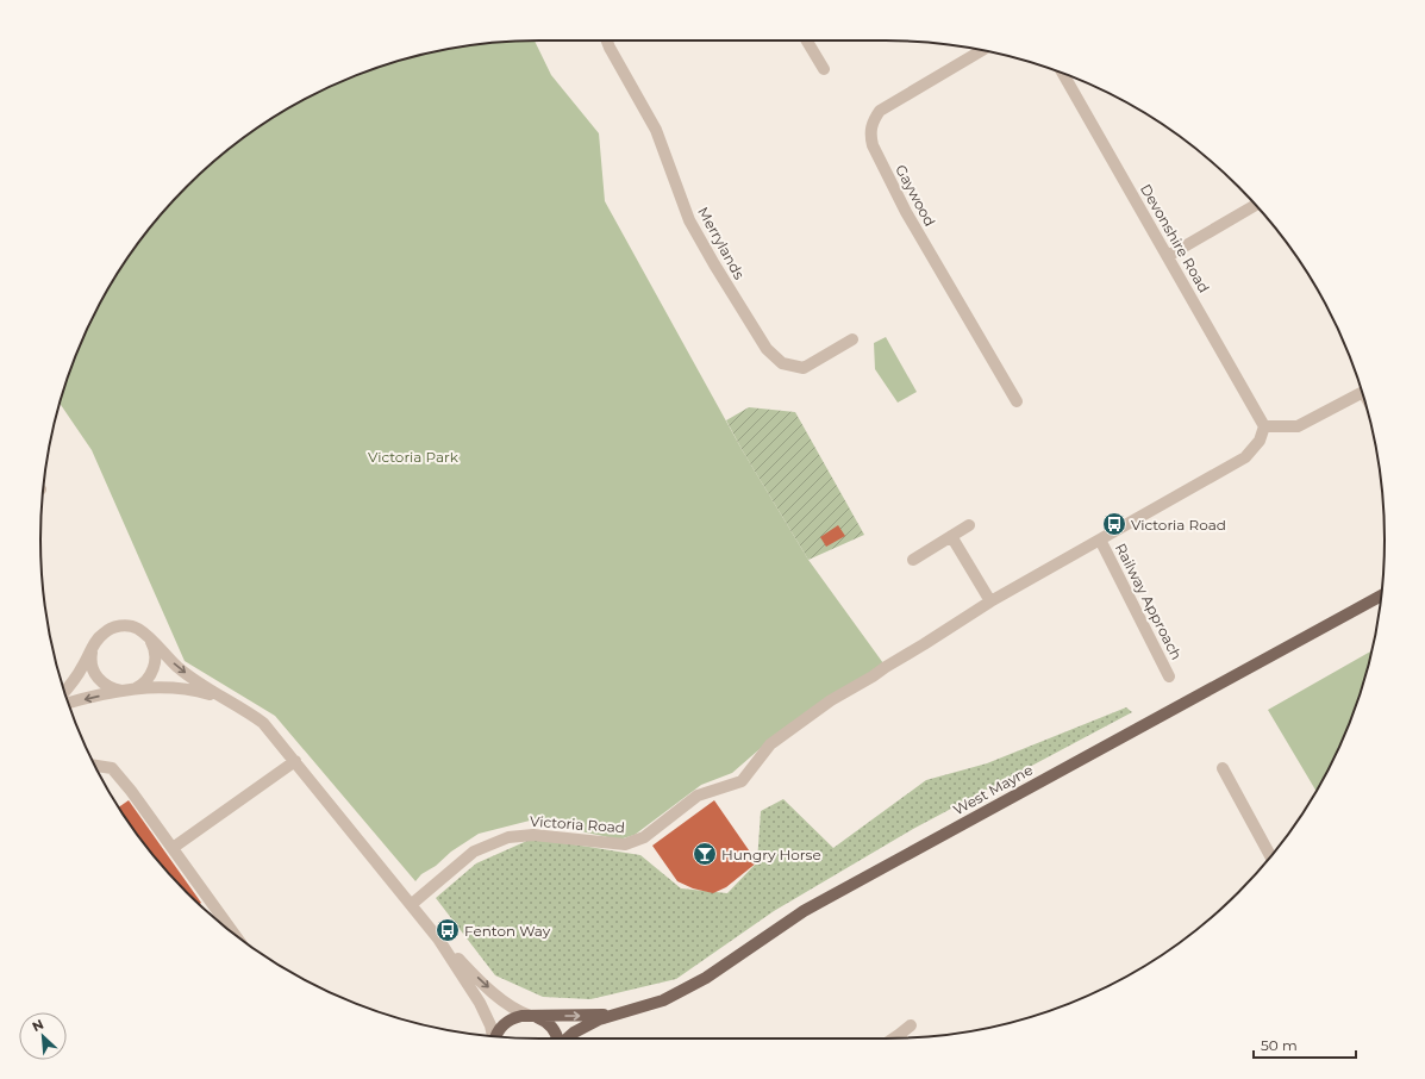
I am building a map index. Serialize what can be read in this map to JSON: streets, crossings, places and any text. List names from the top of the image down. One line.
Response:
{"streets":{"main road":["West Mayne"],"street":["Gaywood","Devonshire Road","Merrylands","Railway Approach","Victoria Road"]},"crossings":[["Devonshire Road","Victoria Road"],["Railway Approach","Victoria Road"]],"parks":["Victoria Park"],"places":{"bus stop":["Victoria Road","Fenton Way"],"bar":["Hungry Horse"]},"scale_bar":"50 m","north":"top left"}
